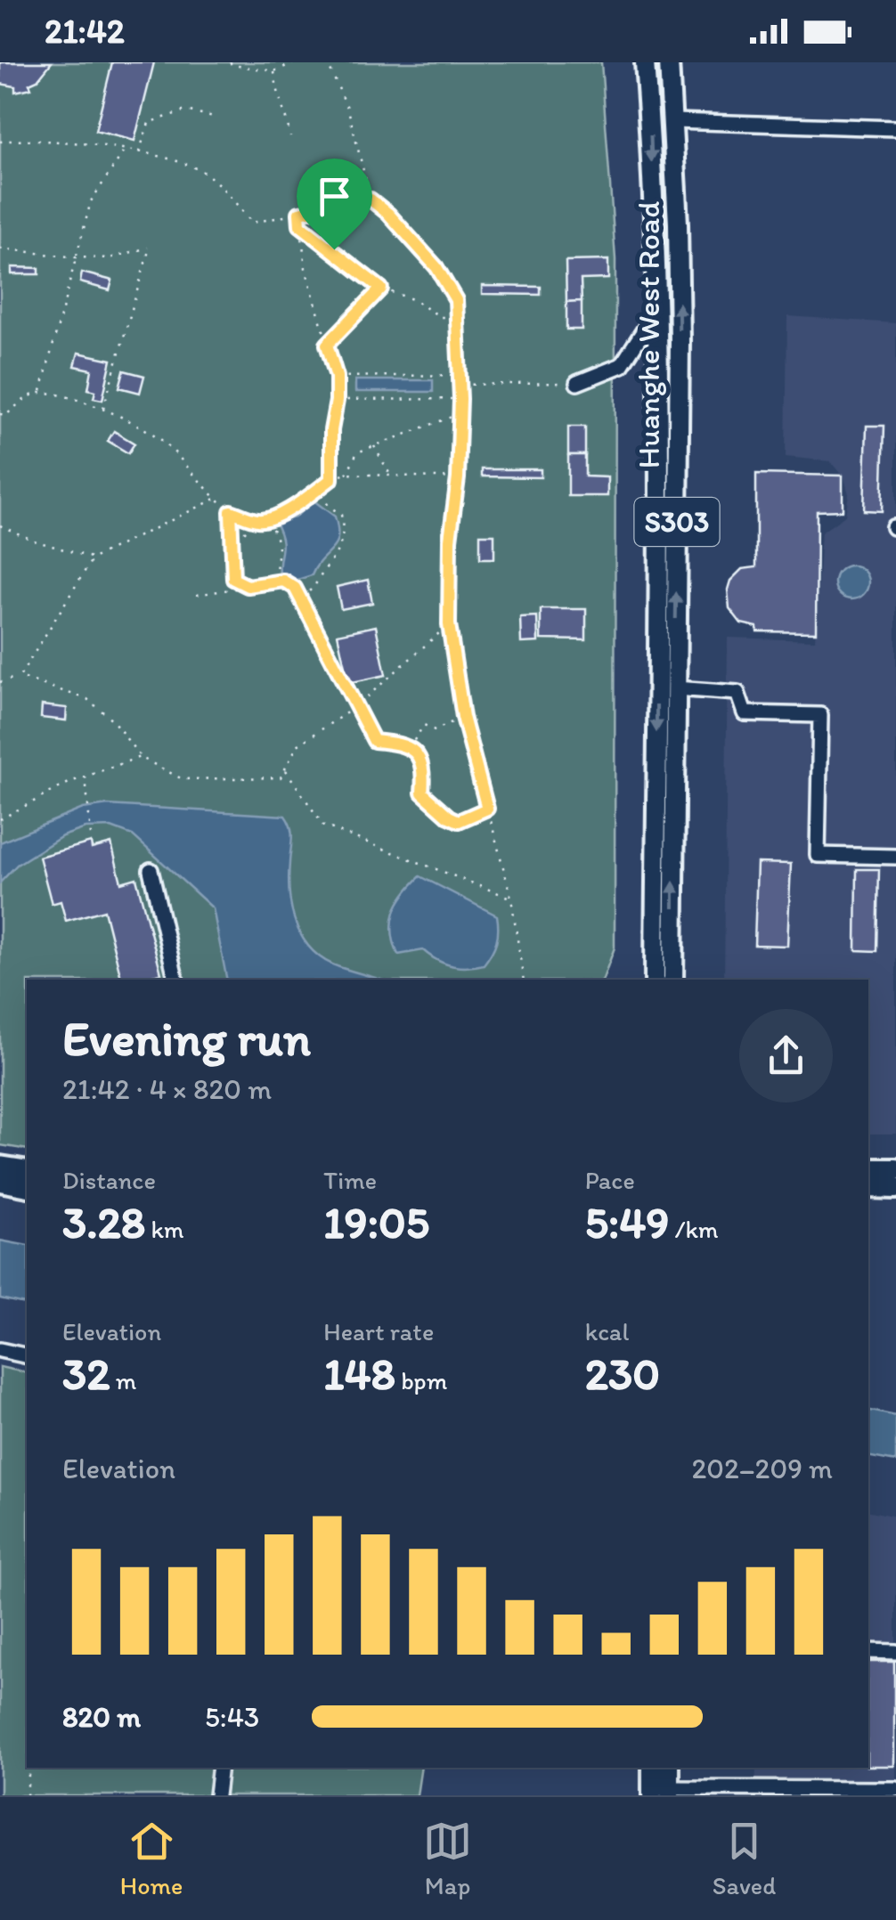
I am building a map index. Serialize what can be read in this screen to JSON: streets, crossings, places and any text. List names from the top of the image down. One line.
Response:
{"streets":{"main road":["Huanghe West Road","S303"]},"page":{"status":"21:42","heading":["Evening run","21:42 · 4 × 820 m"],"stats":[["Distance","3.28 km"],["Time","19:05"],["Pace","5:49 /km"],["Elevation","32 m"],["Heart rate","148 bpm"],["kcal","230"]],"chart":["Elevation","202–209 m"],"list":[{"name":"820 m","note":"5:43"}],"tabs":["Home","Map","Saved"]}}
